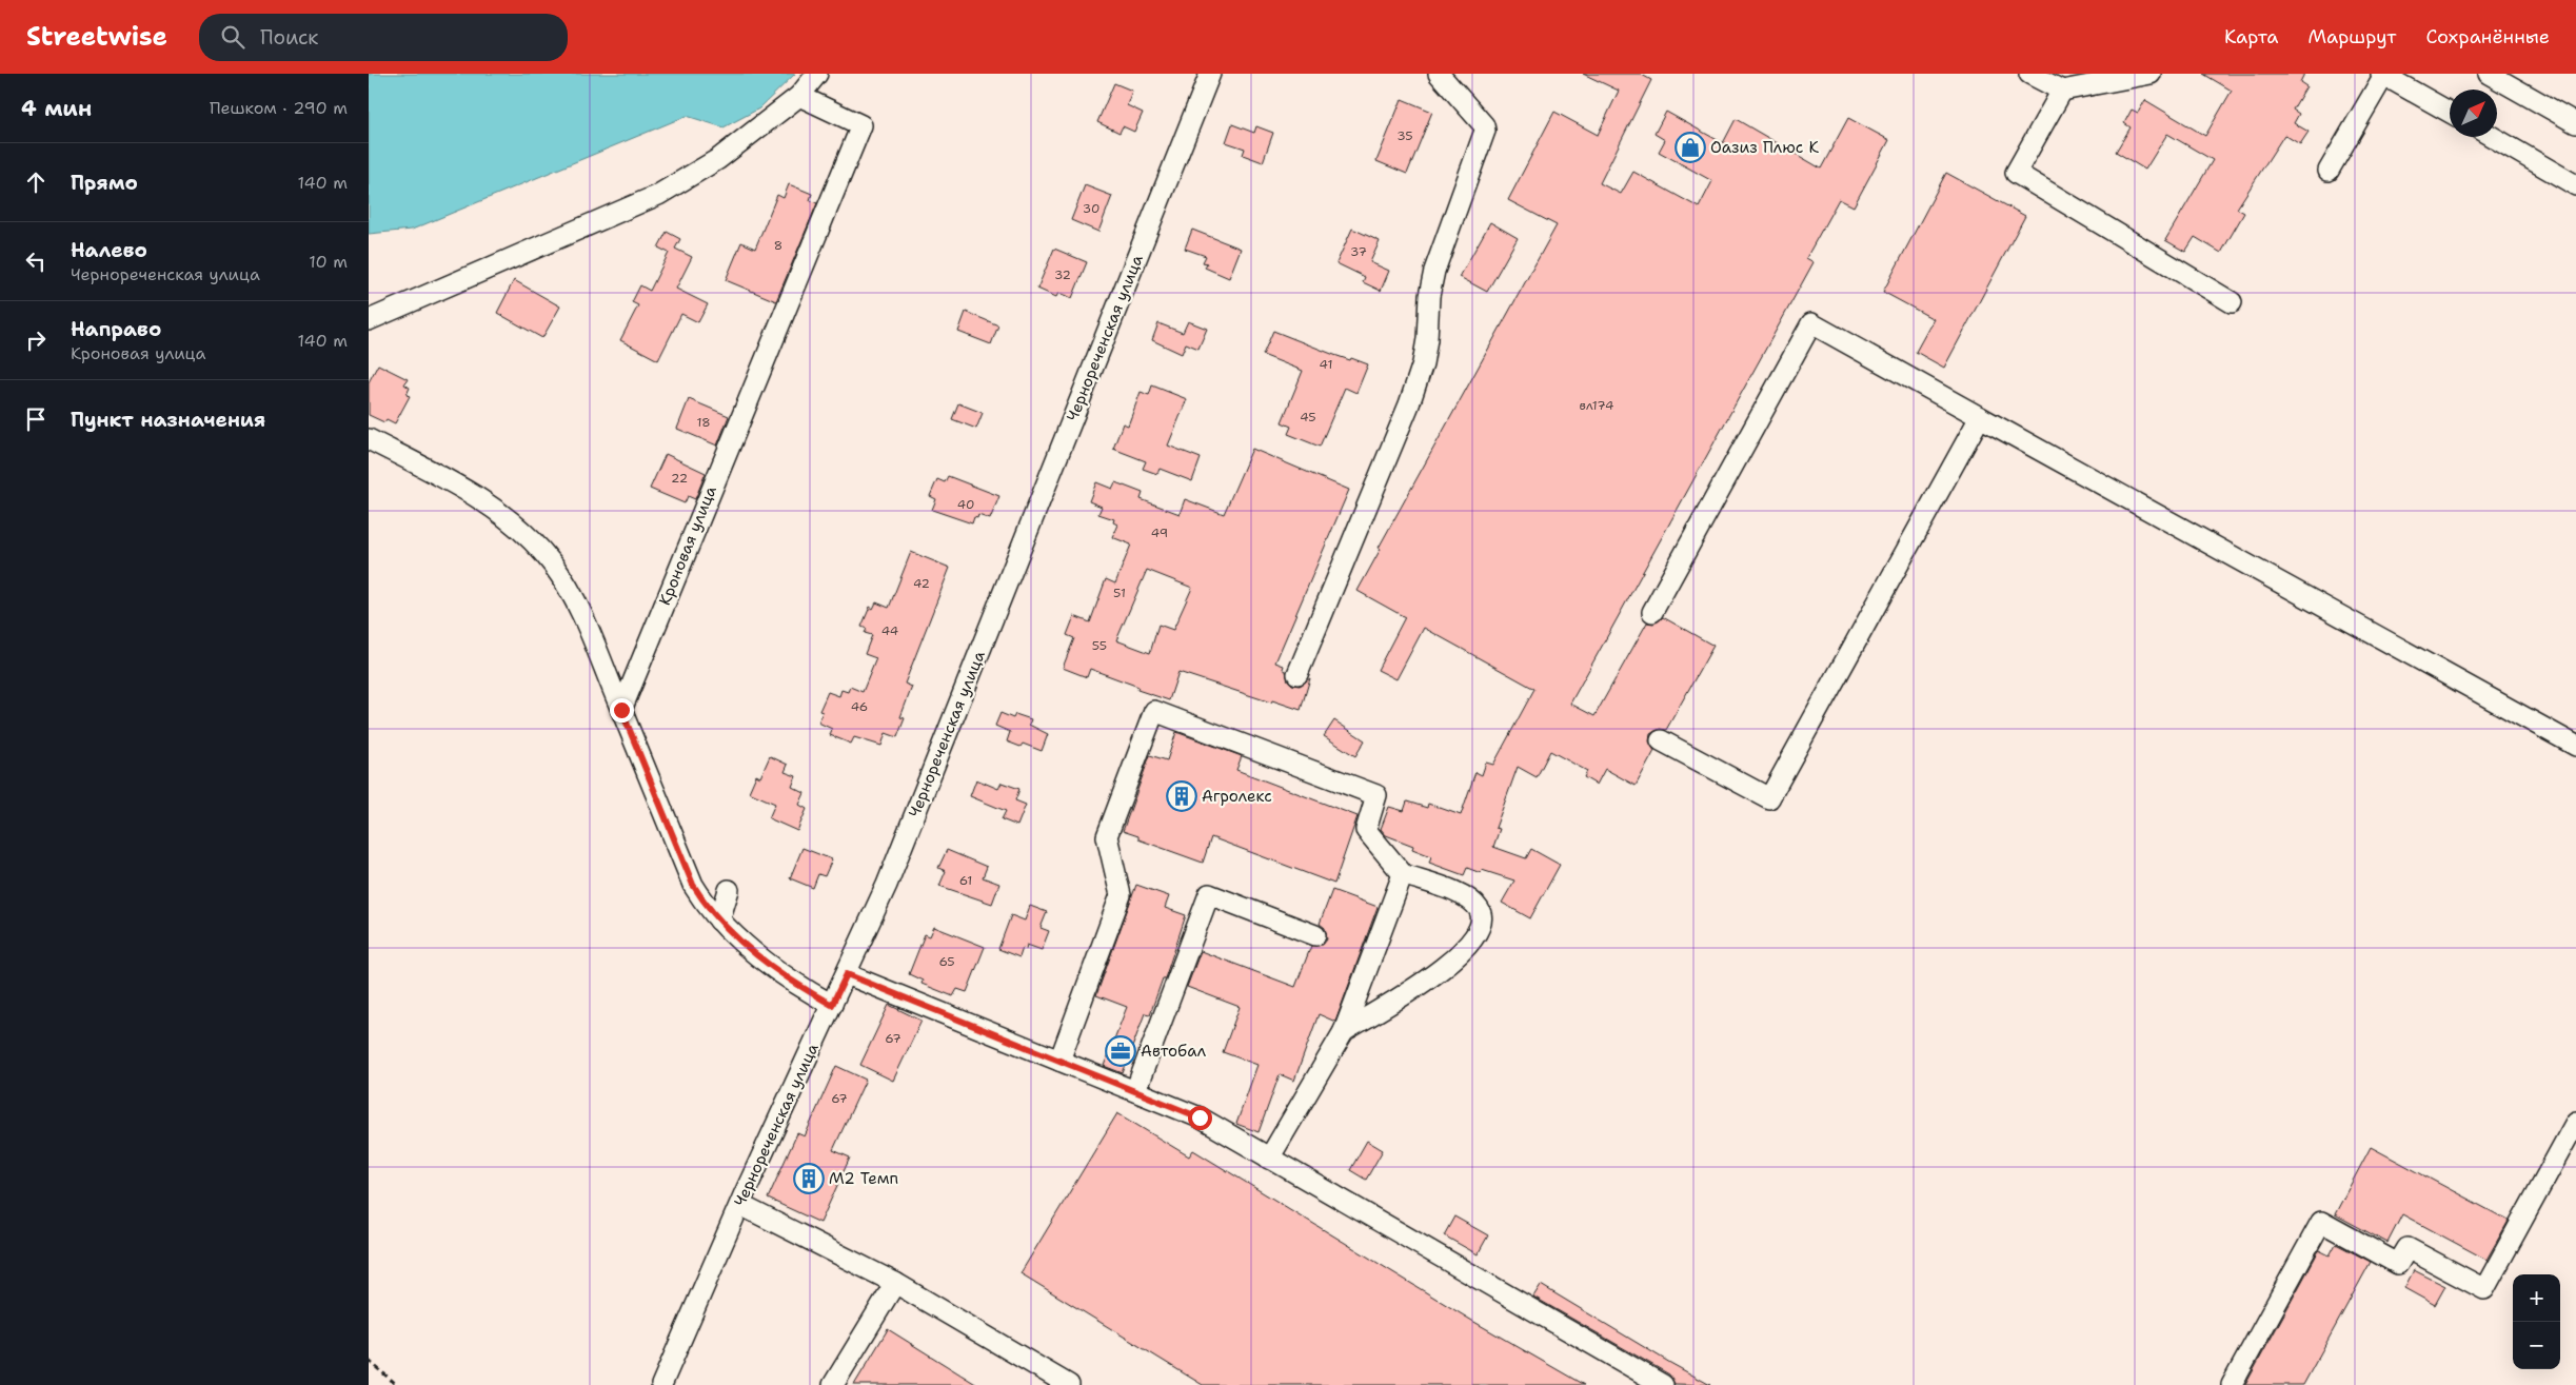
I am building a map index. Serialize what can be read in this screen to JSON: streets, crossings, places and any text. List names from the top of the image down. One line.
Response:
{"streets":{"street":["Чернореченская улица","Кроновая улица"]},"places":{"shop":["Оазиз Плюс К"],"building":["Агролекс","М2 Темп"],"office":["Автобал"]},"house_numbers":["35","30","8","37","32","41","вл174","45","18","22","40","49","42","51","44","55","46","61","65","67","67"],"north":"top right","page":{"header":"Streetwise","search":"Поиск","nav":["Карта","Маршрут","Сохранённые"],"heading":["4 мин","Пешком · 290 m"],"list":[["Прямо","140 m"],["Налево","Чернореченская улица","10 m"],["Направо","Кроновая улица","140 m"],"Пункт назначения"],"map_buttons":["+","−"]}}
